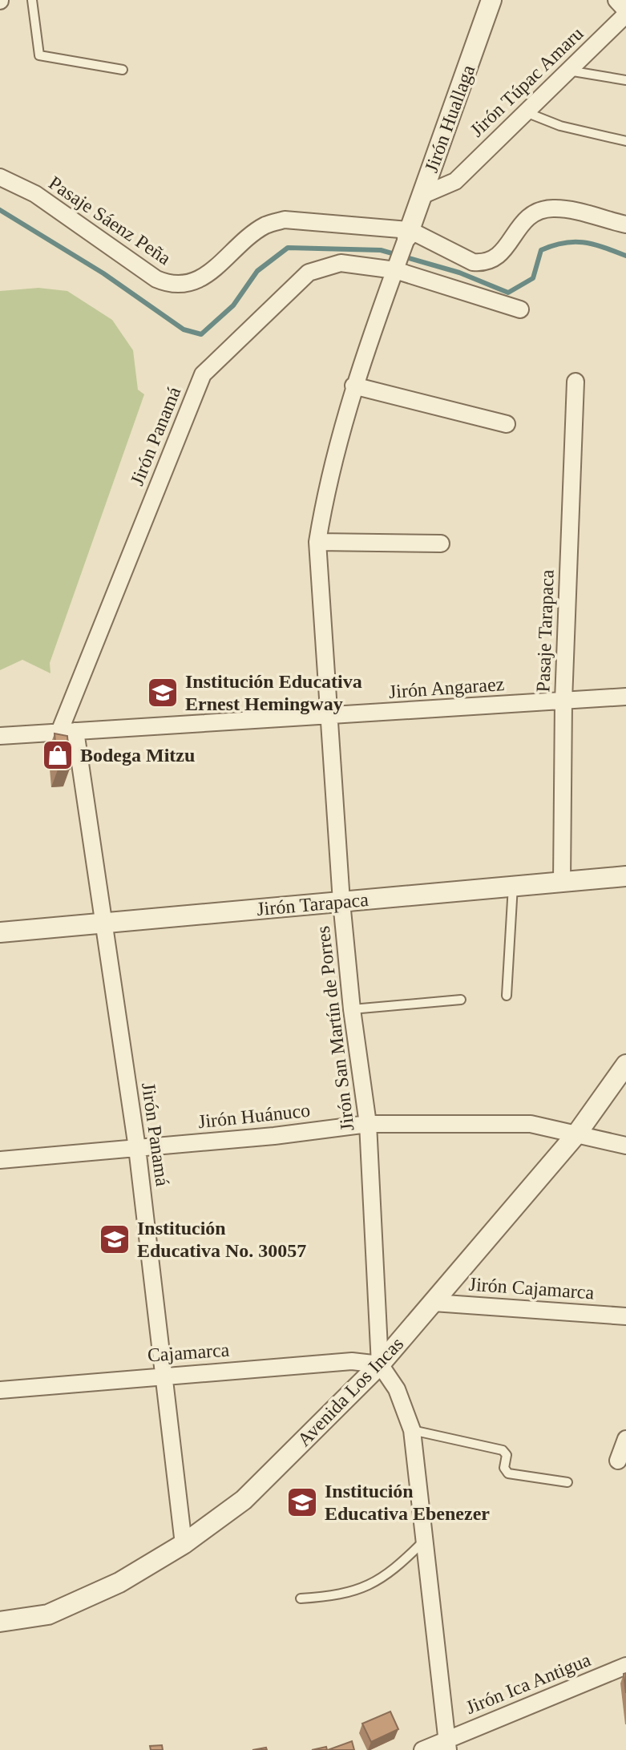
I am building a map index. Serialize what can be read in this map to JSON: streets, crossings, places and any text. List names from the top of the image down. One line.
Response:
{"streets":{"street":["Jirón Túpac Amaru","Jirón Huallaga","Pasaje Sáenz Peña","Jirón Panamá","Pasaje Tarapaca","Jirón Angaraez","Jirón Tarapaca","Jirón San Martín de Porres","Jirón Huánuco","Jirón Cajamarca","Cajamarca","Avenida Los Incas","Jirón Ica Antigua"]},"crossings":[["Jirón Túpac Amaru","Jirón Huallaga"],["Jirón Huallaga","Pasaje Sáenz Peña"],["Jirón Huallaga","Jirón San Martín de Porres"],["Pasaje Sáenz Peña","Jirón San Martín de Porres"],["Jirón Panamá","Jirón Angaraez"],["Jirón Panamá","Jirón Tarapaca"],["Jirón Panamá","Jirón San Martín de Porres"],["Jirón Panamá","Jirón Huánuco"],["Jirón Panamá","Cajamarca"],["Jirón Panamá","Avenida Los Incas"],["Pasaje Tarapaca","Jirón Angaraez"],["Pasaje Tarapaca","Jirón Tarapaca"],["Jirón Angaraez","Jirón San Martín de Porres"],["Jirón Tarapaca","Jirón San Martín de Porres"],["Jirón San Martín de Porres","Jirón Huánuco"],["Jirón San Martín de Porres","Cajamarca"],["Jirón San Martín de Porres","Avenida Los Incas"],["Jirón Huánuco","Avenida Los Incas"],["Jirón Cajamarca","Avenida Los Incas"],["Cajamarca","Avenida Los Incas"]],"places":{"school or university":["Institución Educativa Ernest Hemingway","Institución Educativa No. 30057","Institución Educativa Ebenezer"],"shop":["Bodega Mitzu"]}}
